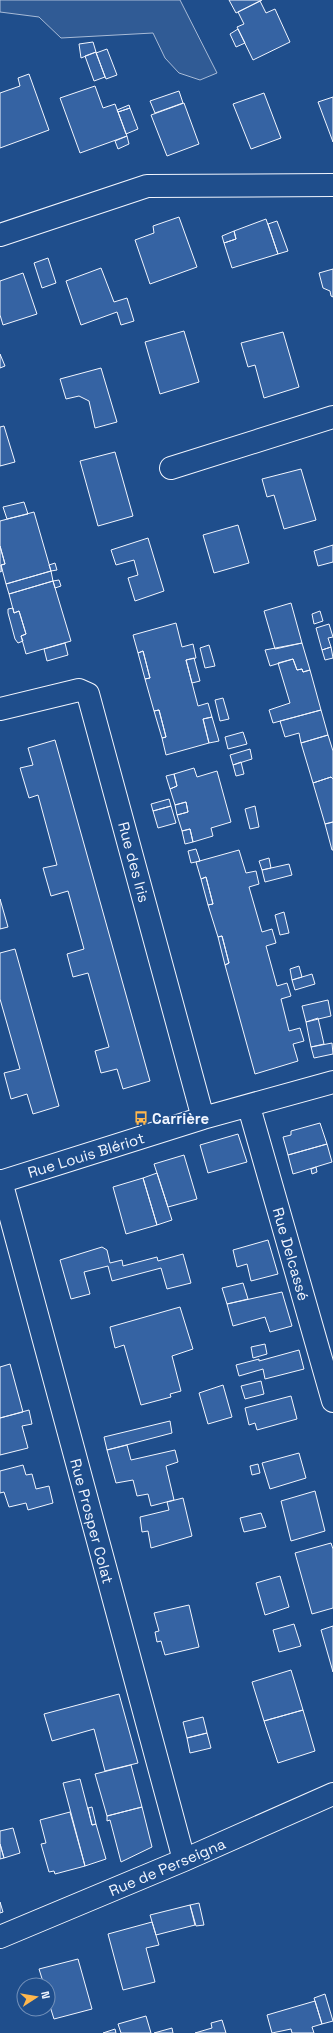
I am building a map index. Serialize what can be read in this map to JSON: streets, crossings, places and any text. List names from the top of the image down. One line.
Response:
{"streets":{"street":["Rue des Iris","Rue Louis Blériot","Rue Delcassé","Rue Prosper Colat","Rue de Perseigna"]},"crossings":[["Rue des Iris","Rue Louis Blériot"],["Rue Louis Blériot","Rue Delcassé"],["Rue Louis Blériot","Rue Prosper Colat"],["Rue Prosper Colat","Rue de Perseigna"]],"places":{"bus stop":["Carrière"]},"north":"right"}
